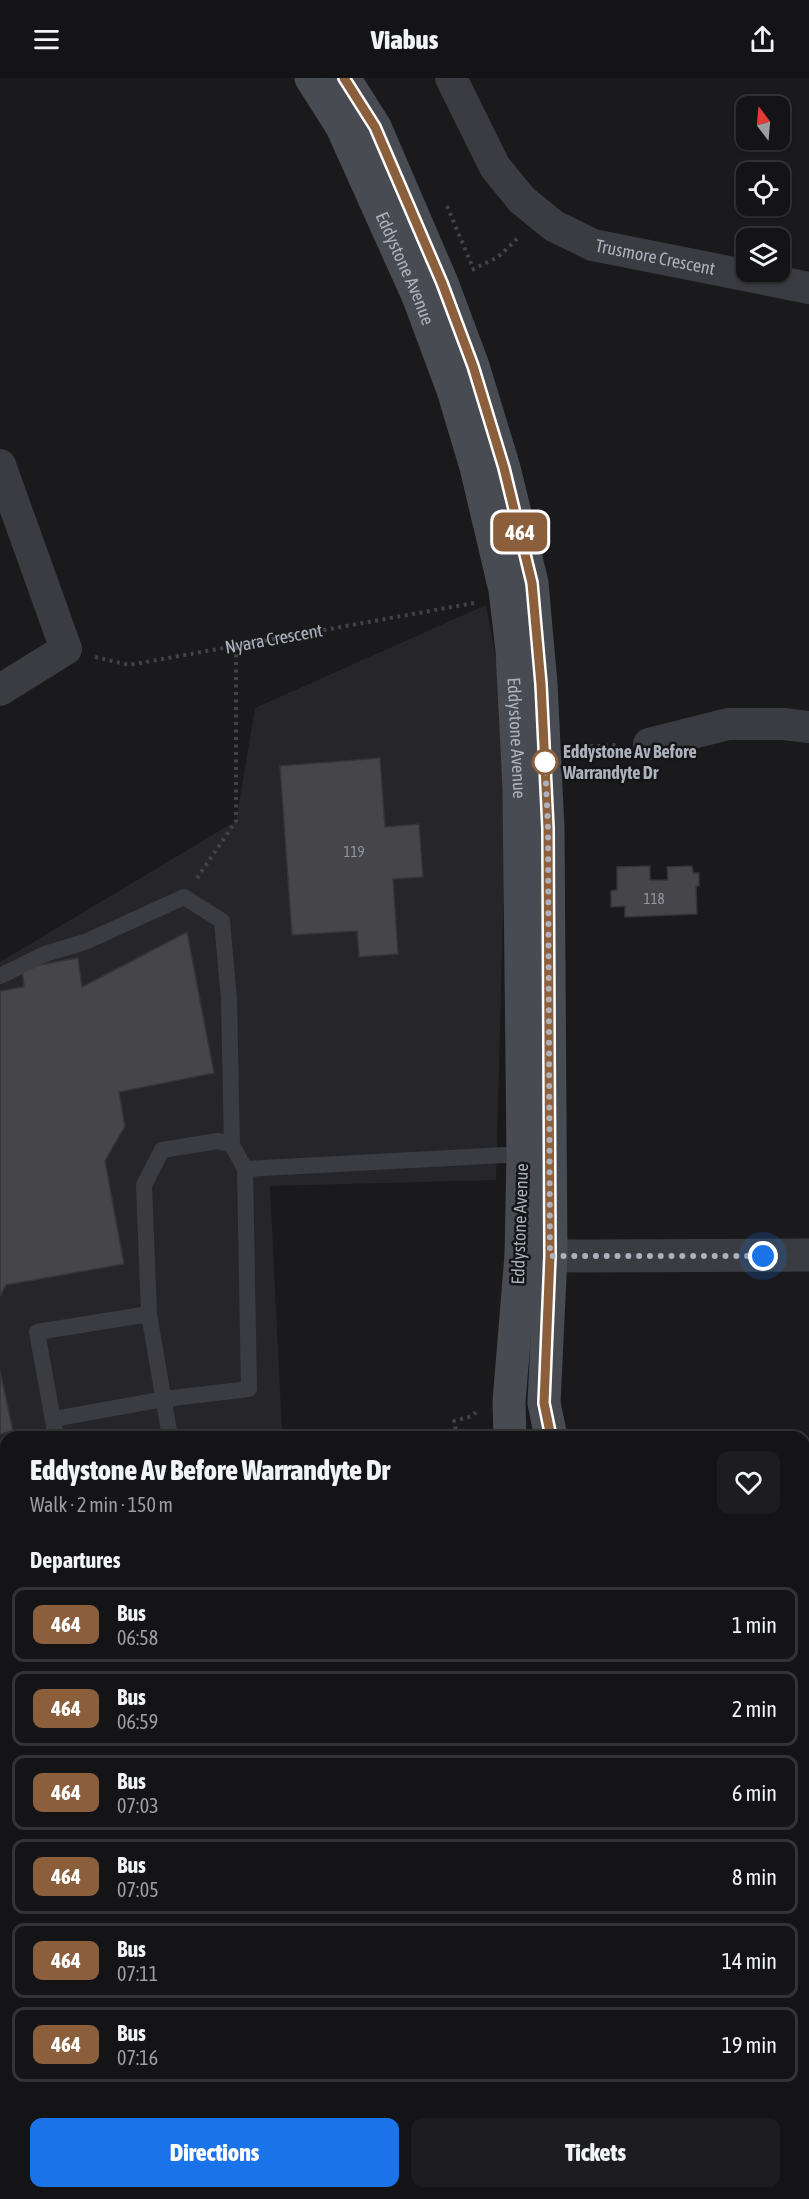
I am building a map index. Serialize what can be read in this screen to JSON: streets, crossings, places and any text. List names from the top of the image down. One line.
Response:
{"streets":{"main road":["Eddystone Avenue"],"street":["Trusmore Crescent"],"path":["Nyara Crescent"]},"places":["Eddystone Av Before Warrandyte Dr"],"lines":["bus line 464"],"house_numbers":["119","118"],"north":"top","page":{"header":"Viabus","on_map":"464","heading":[["Eddystone Av Before Warrandyte Dr","Walk · 2 min · 150 m"],"Departures"],"list":[{"mark":"464","name":"Bus","note":"06:58","value":"1 min"},{"mark":"464","name":"Bus","note":"06:59","value":"2 min"},{"mark":"464","name":"Bus","note":"07:03","value":"6 min"},{"mark":"464","name":"Bus","note":"07:05","value":"8 min"},{"mark":"464","name":"Bus","note":"07:11","value":"14 min"},{"mark":"464","name":"Bus","note":"07:16","value":"19 min"}],"buttons":["Directions","Tickets"]}}
